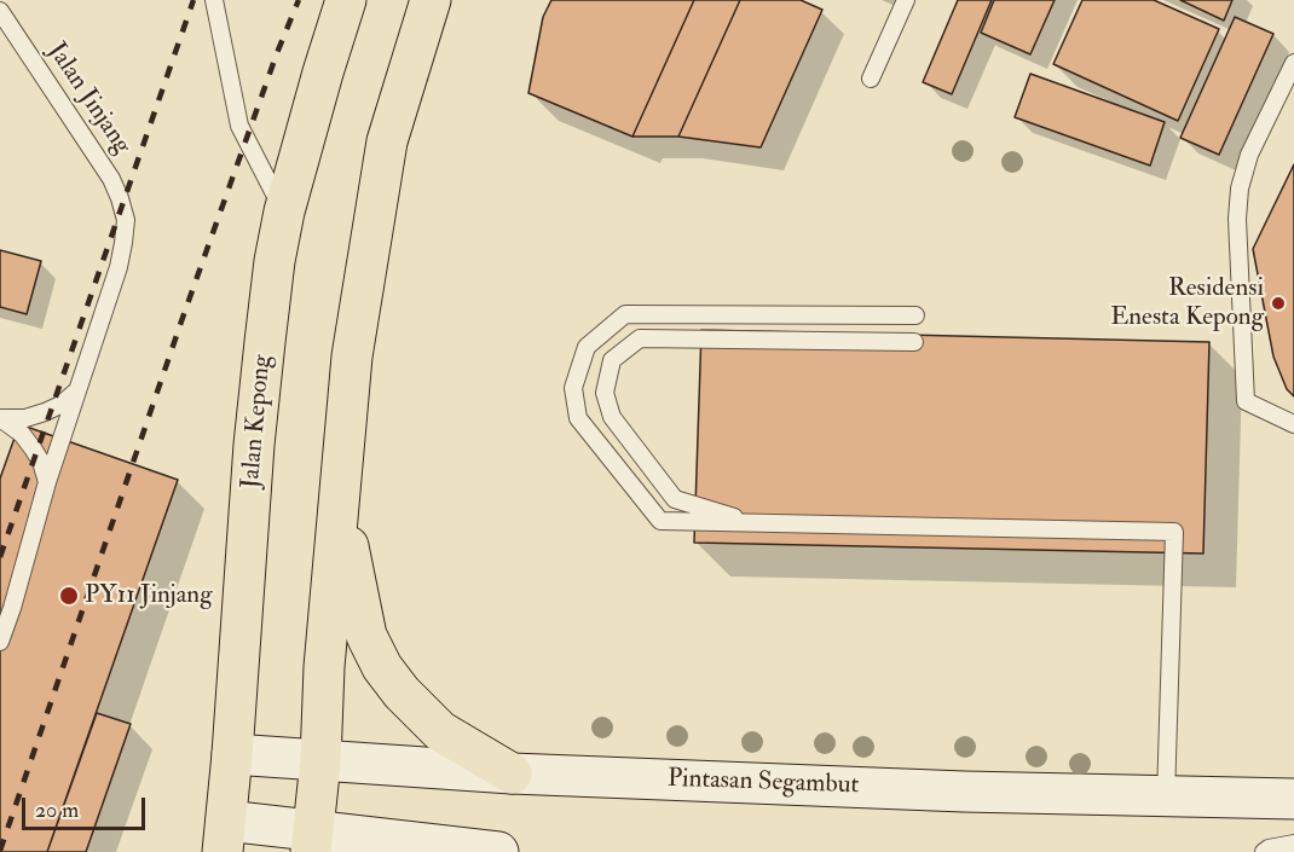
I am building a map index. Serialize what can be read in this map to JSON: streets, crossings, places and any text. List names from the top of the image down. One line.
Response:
{"streets":{"main road":["Jalan Kepong","Pintasan Segambut"],"lane":["Jalan Jinjang"]},"crossings":[["Jalan Kepong","Pintasan Segambut"]],"places":["Residensi Enesta Kepong","PY11 Jinjang"],"scale_bar":"20 m"}
